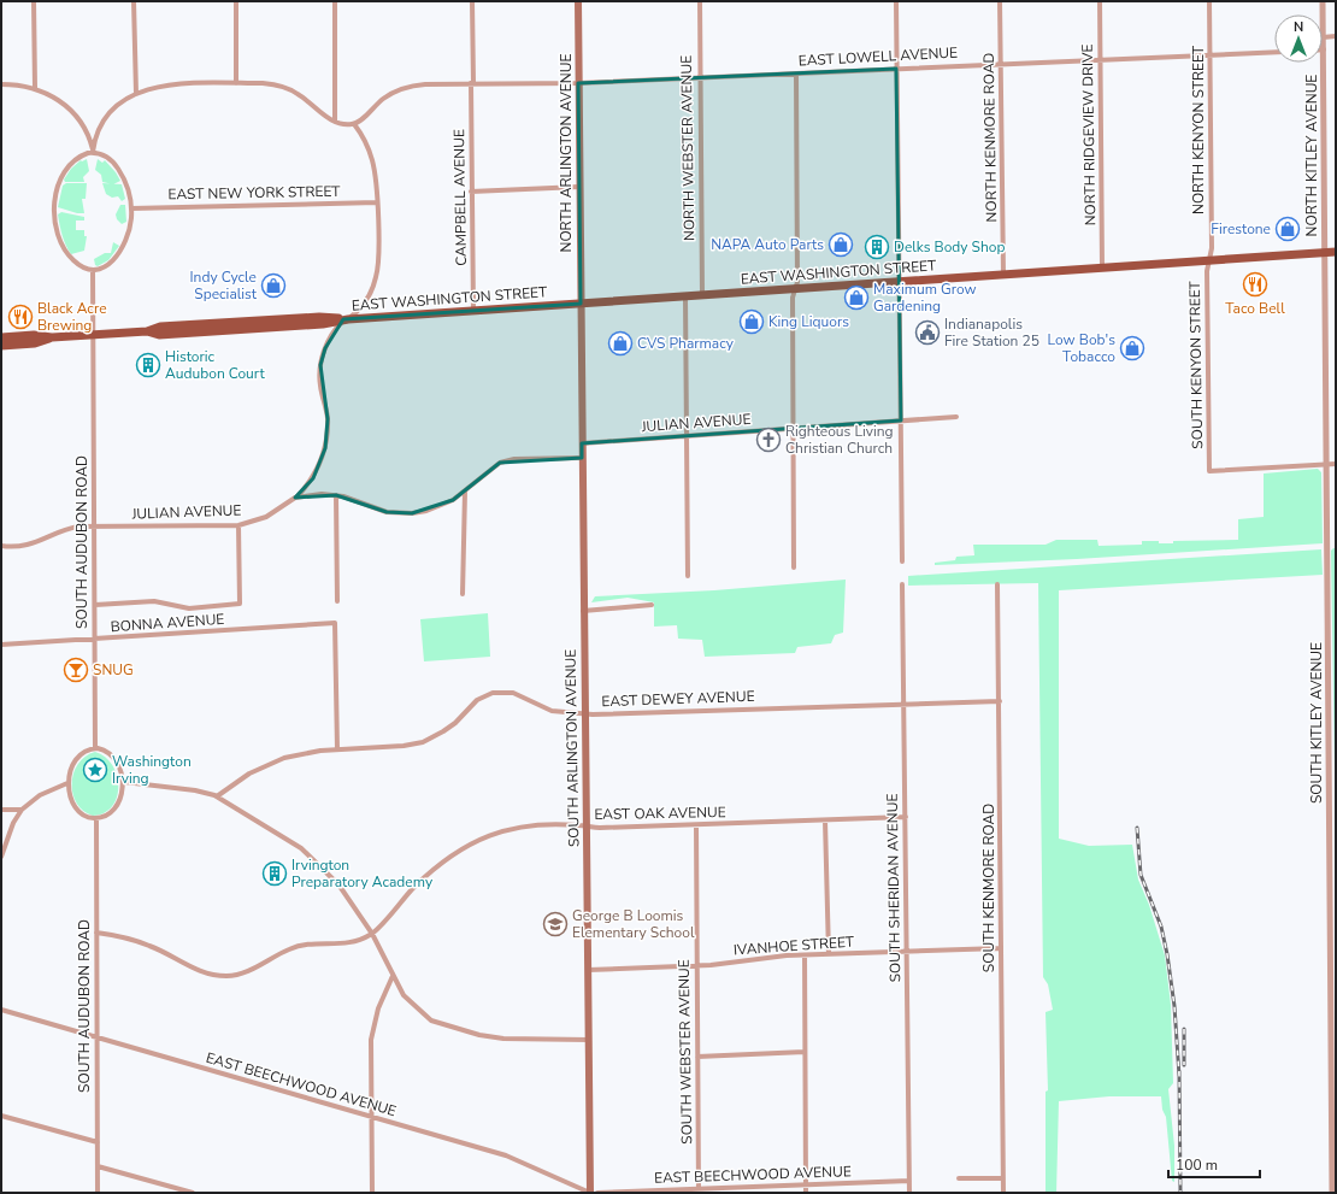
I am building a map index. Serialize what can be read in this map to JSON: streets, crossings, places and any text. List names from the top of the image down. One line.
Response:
{"streets":{"main road":["NORTH ARLINGTON AVENUE","EAST WASHINGTON STREET","SOUTH ARLINGTON AVENUE"],"street":["EAST LOWELL AVENUE","NORTH KENYON STREET","NORTH RIDGEVIEW DRIVE","NORTH KENMORE ROAD","NORTH WEBSTER AVENUE","NORTH KITLEY AVENUE","EAST NEW YORK STREET","CAMPBELL AVENUE","SOUTH KENYON STREET","JULIAN AVENUE","SOUTH AUDUBON ROAD","BONNA AVENUE","EAST DEWEY AVENUE","SOUTH KITLEY AVENUE","EAST OAK AVENUE","SOUTH SHERIDAN AVENUE","SOUTH KENMORE ROAD","IVANHOE STREET","SOUTH WEBSTER AVENUE","EAST BEECHWOOD AVENUE"]},"crossings":[["EAST LOWELL AVENUE","NORTH KENYON STREET"],["EAST LOWELL AVENUE","NORTH RIDGEVIEW DRIVE"],["EAST LOWELL AVENUE","NORTH KENMORE ROAD"],["EAST LOWELL AVENUE","NORTH WEBSTER AVENUE"],["EAST LOWELL AVENUE","NORTH ARLINGTON AVENUE"],["EAST LOWELL AVENUE","CAMPBELL AVENUE"],["NORTH KENYON STREET","EAST WASHINGTON STREET"],["NORTH KENYON STREET","SOUTH KENYON STREET"],["NORTH RIDGEVIEW DRIVE","EAST WASHINGTON STREET"],["NORTH KENMORE ROAD","EAST WASHINGTON STREET"],["NORTH WEBSTER AVENUE","EAST WASHINGTON STREET"],["NORTH ARLINGTON AVENUE","EAST WASHINGTON STREET"],["NORTH ARLINGTON AVENUE","SOUTH ARLINGTON AVENUE"],["NORTH KITLEY AVENUE","EAST WASHINGTON STREET"],["NORTH KITLEY AVENUE","SOUTH KITLEY AVENUE"],["EAST NEW YORK STREET","SOUTH AUDUBON ROAD"],["CAMPBELL AVENUE","EAST WASHINGTON STREET"],["EAST WASHINGTON STREET","SOUTH KENYON STREET"],["EAST WASHINGTON STREET","SOUTH AUDUBON ROAD"],["EAST WASHINGTON STREET","SOUTH KITLEY AVENUE"],["EAST WASHINGTON STREET","SOUTH ARLINGTON AVENUE"],["SOUTH KENYON STREET","SOUTH KITLEY AVENUE"],["JULIAN AVENUE","SOUTH AUDUBON ROAD"],["JULIAN AVENUE","SOUTH ARLINGTON AVENUE"],["SOUTH AUDUBON ROAD","BONNA AVENUE"],["SOUTH AUDUBON ROAD","EAST OAK AVENUE"],["SOUTH AUDUBON ROAD","EAST BEECHWOOD AVENUE"],["BONNA AVENUE","EAST DEWEY AVENUE"],["EAST DEWEY AVENUE","SOUTH ARLINGTON AVENUE"],["EAST DEWEY AVENUE","SOUTH SHERIDAN AVENUE"],["EAST DEWEY AVENUE","SOUTH KENMORE ROAD"],["SOUTH ARLINGTON AVENUE","EAST OAK AVENUE"],["SOUTH ARLINGTON AVENUE","IVANHOE STREET"],["SOUTH ARLINGTON AVENUE","EAST BEECHWOOD AVENUE"],["EAST OAK AVENUE","SOUTH SHERIDAN AVENUE"],["EAST OAK AVENUE","SOUTH WEBSTER AVENUE"],["SOUTH SHERIDAN AVENUE","IVANHOE STREET"],["SOUTH SHERIDAN AVENUE","EAST BEECHWOOD AVENUE"],["SOUTH KENMORE ROAD","IVANHOE STREET"],["IVANHOE STREET","SOUTH WEBSTER AVENUE"],["SOUTH WEBSTER AVENUE","EAST BEECHWOOD AVENUE"]],"places":{"shop":["Firestone","NAPA Auto Parts","Indy Cycle Specialist","Maximum Grow Gardening","King Liquors","CVS Pharmacy","Low Bob's Tobacco"],"building":["Delks Body Shop","Historic Audubon Court","Irvington Preparatory Academy"],"restaurant":["Taco Bell","Black Acre Brewing"],"public building":["Indianapolis Fire Station 25"],"church":["Righteous Living Christian Church"],"bar":["SNUG"],"place":["Washington Irving"],"school or university":["George B Loomis Elementary School"]},"scale_bar":"100 m","north":"top"}
